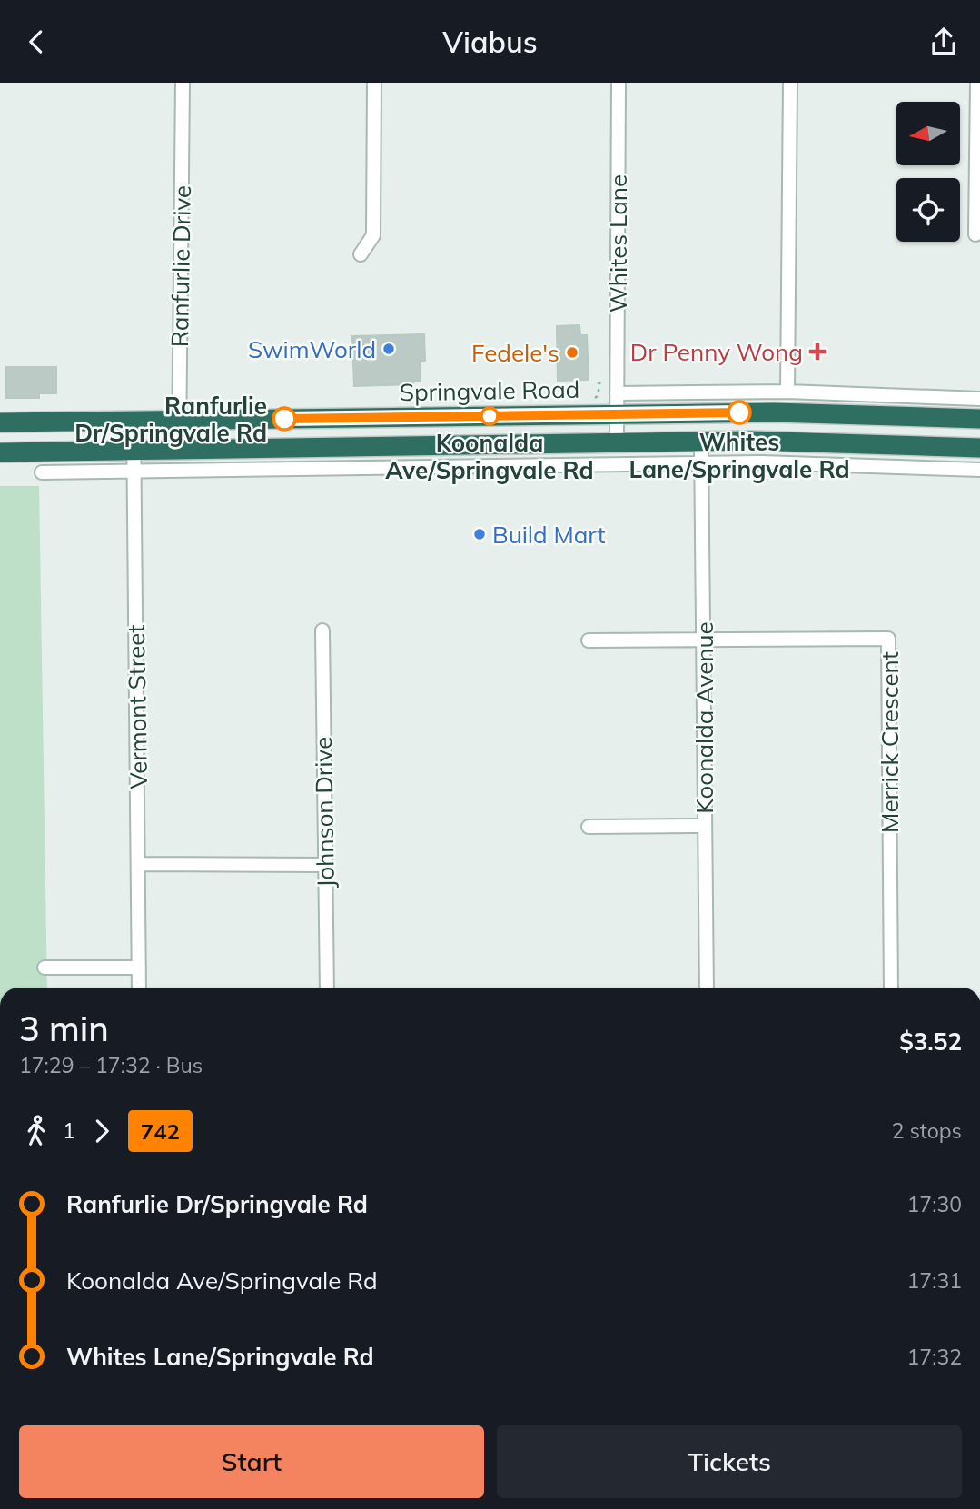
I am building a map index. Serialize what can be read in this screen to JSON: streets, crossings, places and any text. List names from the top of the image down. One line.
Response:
{"streets":{"highway":["Springvale Road"],"street":["Whites Lane","Ranfurlie Drive","Vermont Street","Koonalda Avenue","Merrick Crescent","Johnson Drive"]},"crossings":[["Whites Lane","Springvale Road"],["Ranfurlie Drive","Springvale Road"],["Springvale Road","Vermont Street"],["Koonalda Avenue","Merrick Crescent"]],"places":{"other":["SwimWorld","Fedele's","Whites Lane/Springvale Rd","Koonalda Ave/Springvale Rd","Ranfurlie Dr/Springvale Rd","Build Mart"],"health":["Dr Penny Wong"]},"lines":["bus line 742"],"north":"left","page":{"header":"Viabus","heading":["3 min","17:29 – 17:32 · Bus","$3.52"],"legs":["1","742","2 stops"],"list":[{"name":"Ranfurlie Dr/Springvale Rd","value":"17:30"},{"name":"Koonalda Ave/Springvale Rd","value":"17:31"},{"name":"Whites Lane/Springvale Rd","value":"17:32"}],"buttons":["Start","Tickets"]}}
